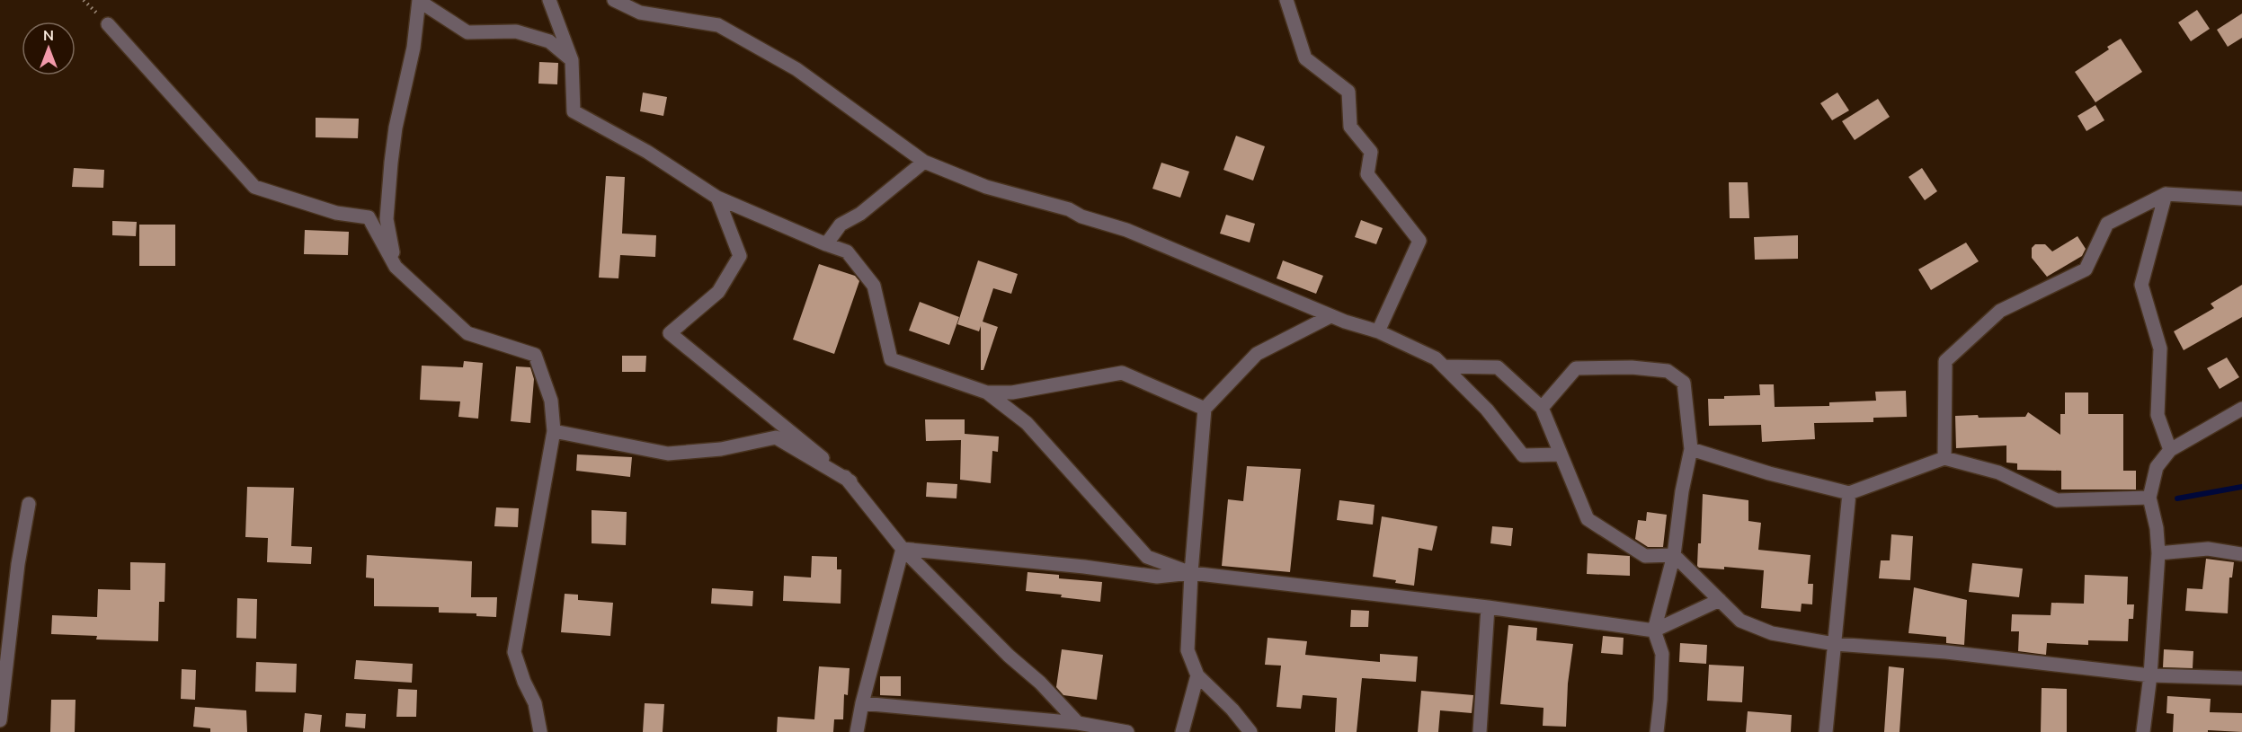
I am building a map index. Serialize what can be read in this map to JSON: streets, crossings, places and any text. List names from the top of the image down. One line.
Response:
{"north":"top"}
